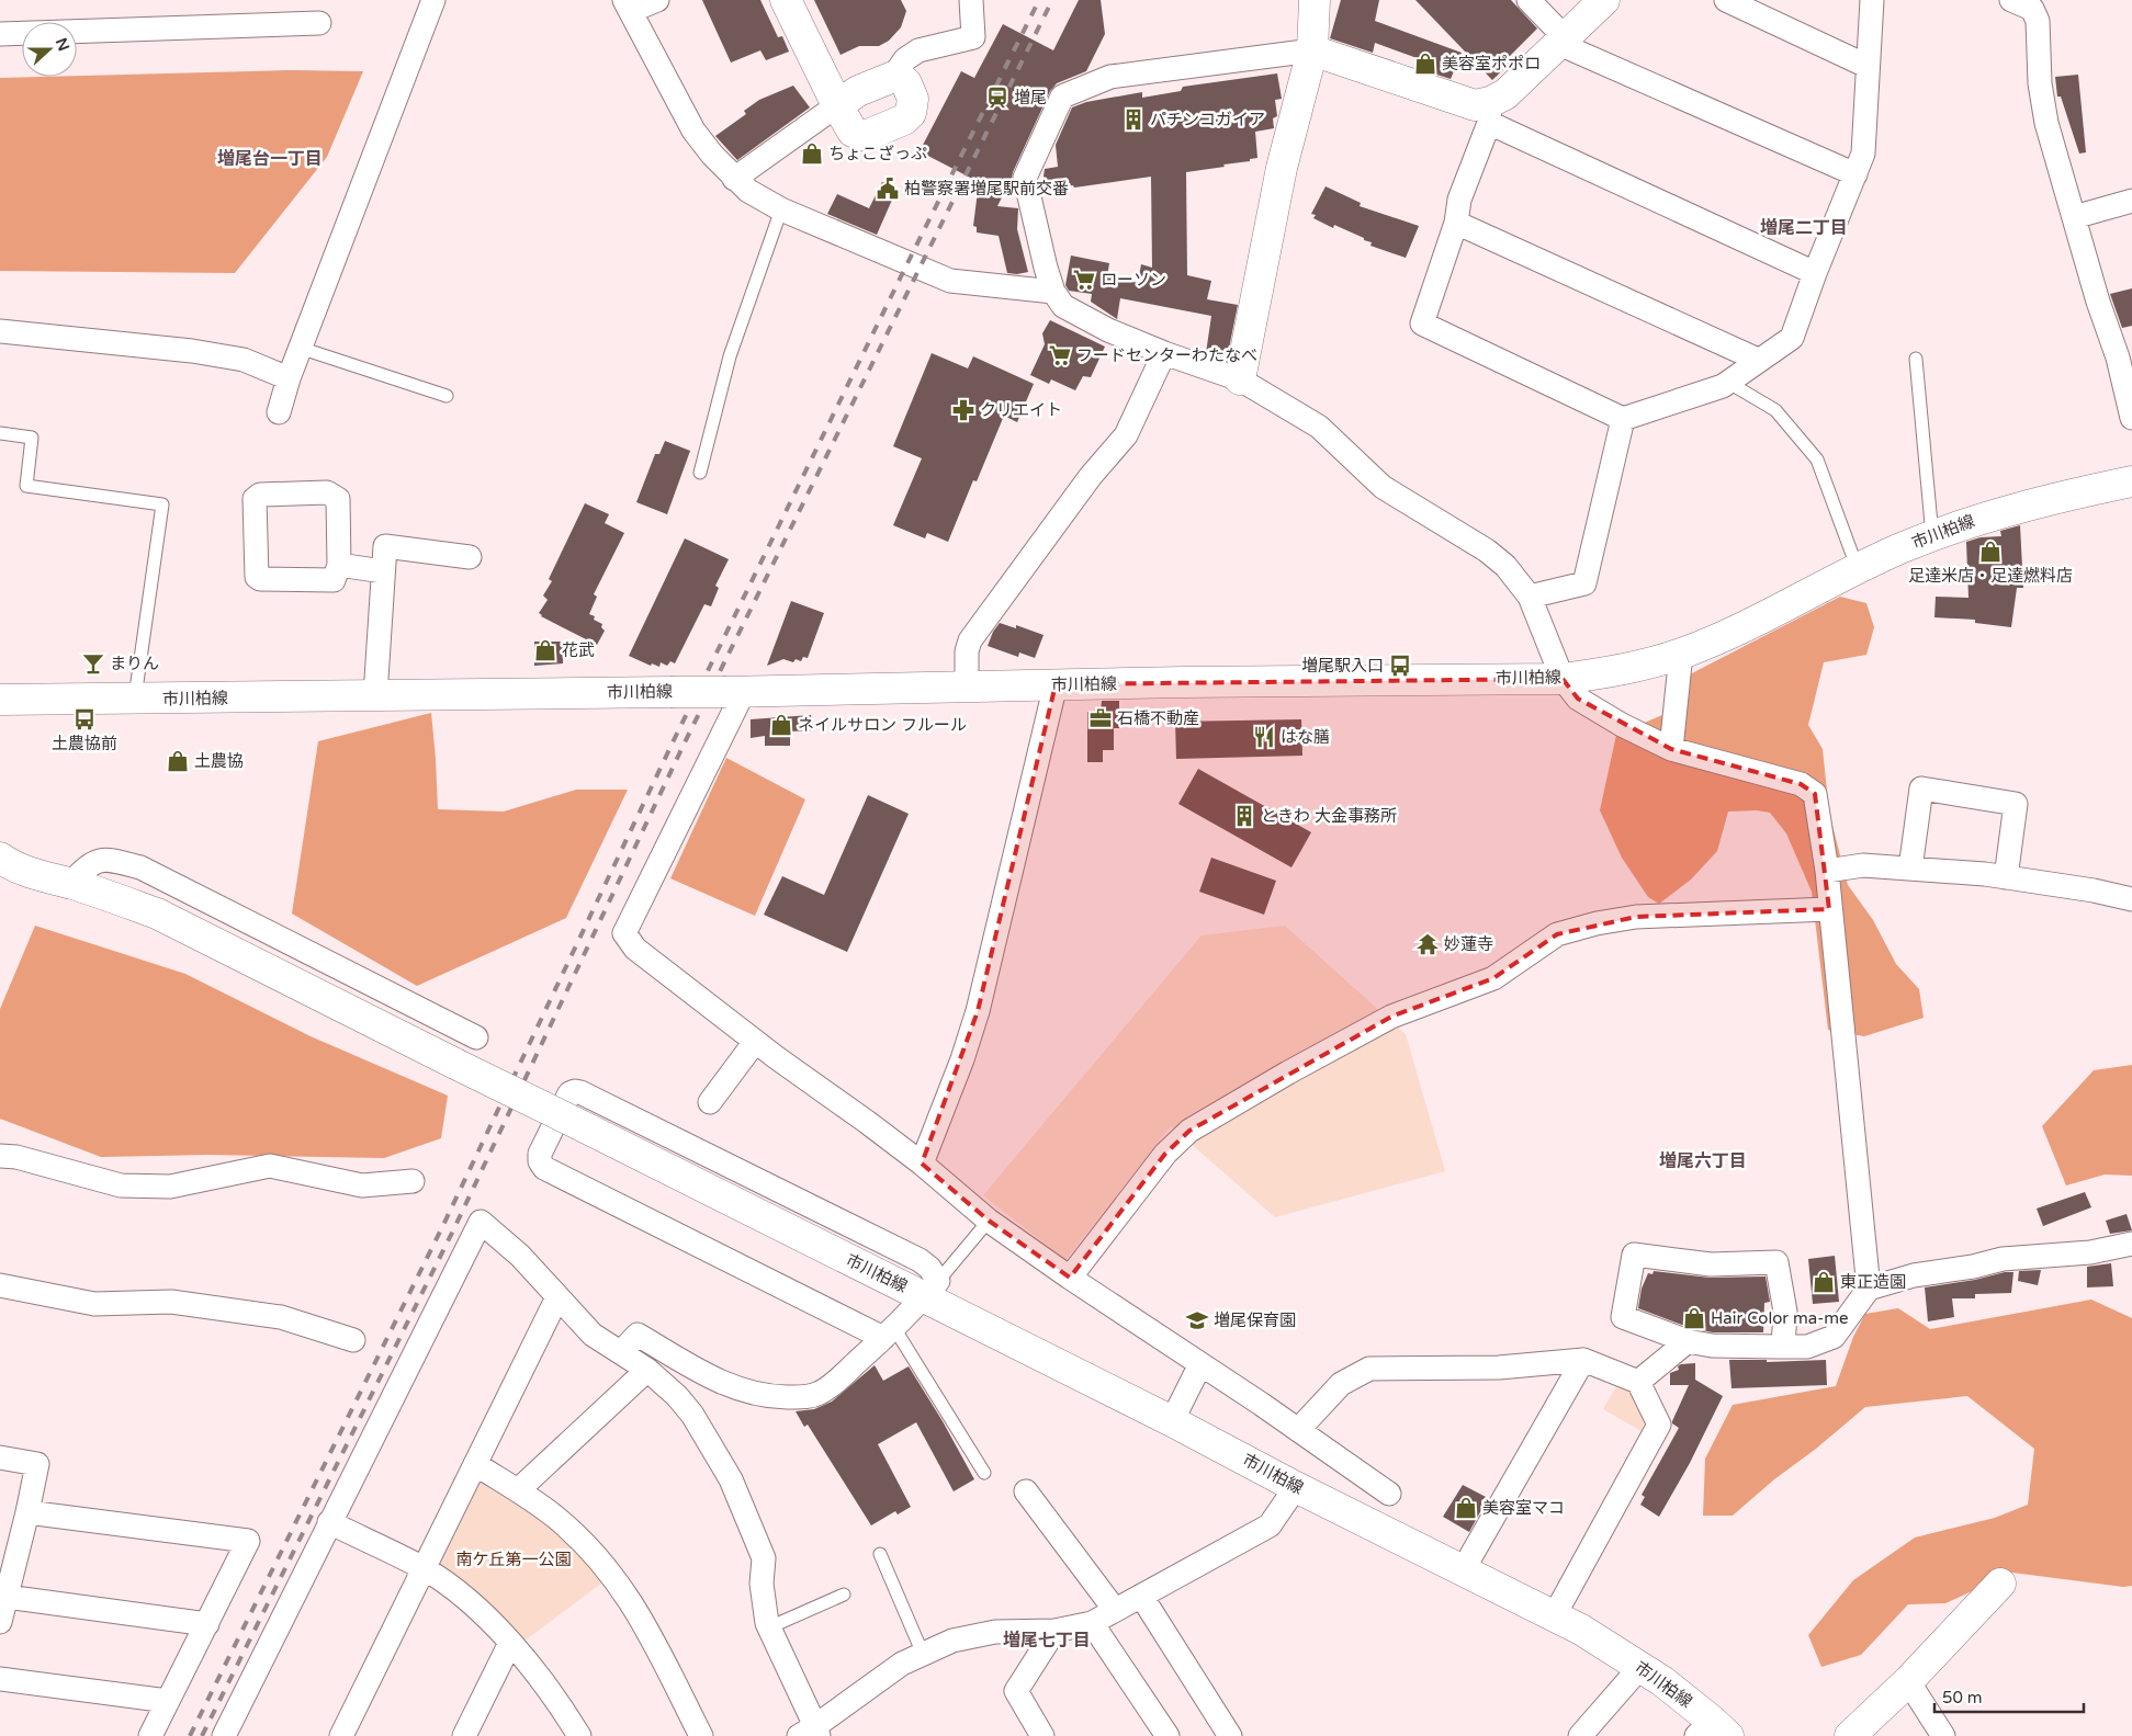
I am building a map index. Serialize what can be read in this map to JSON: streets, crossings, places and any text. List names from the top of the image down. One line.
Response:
{"streets":{"main road":["市川柏線"]},"districts":["増尾台一丁目","増尾二丁目","増尾六丁目","増尾七丁目"],"parks":["南ケ丘第一公園"],"places":{"shop":["美容室ポポロ","ちょこざっぷ","足達米店・足達燃料店","花武","ネイルサロン フルール","土農協","東正造園","Hair Color ma-me","美容室マコ"],"station":["増尾"],"building":["パチンコガイア","ときわ 大金事務所"],"public building":["柏警察署増尾駅前交番"],"supermarket":["ローソン","フードセンターわたなべ"],"pharmacy":["クリエイト"],"bar":["まりん"],"bus stop":["増尾駅入口","土農協前"],"office":["石橋不動産"],"restaurant":["はな膳"],"temple":["妙蓮寺"],"school or university":["増尾保育園"]},"scale_bar":"50 m","north":"right"}
